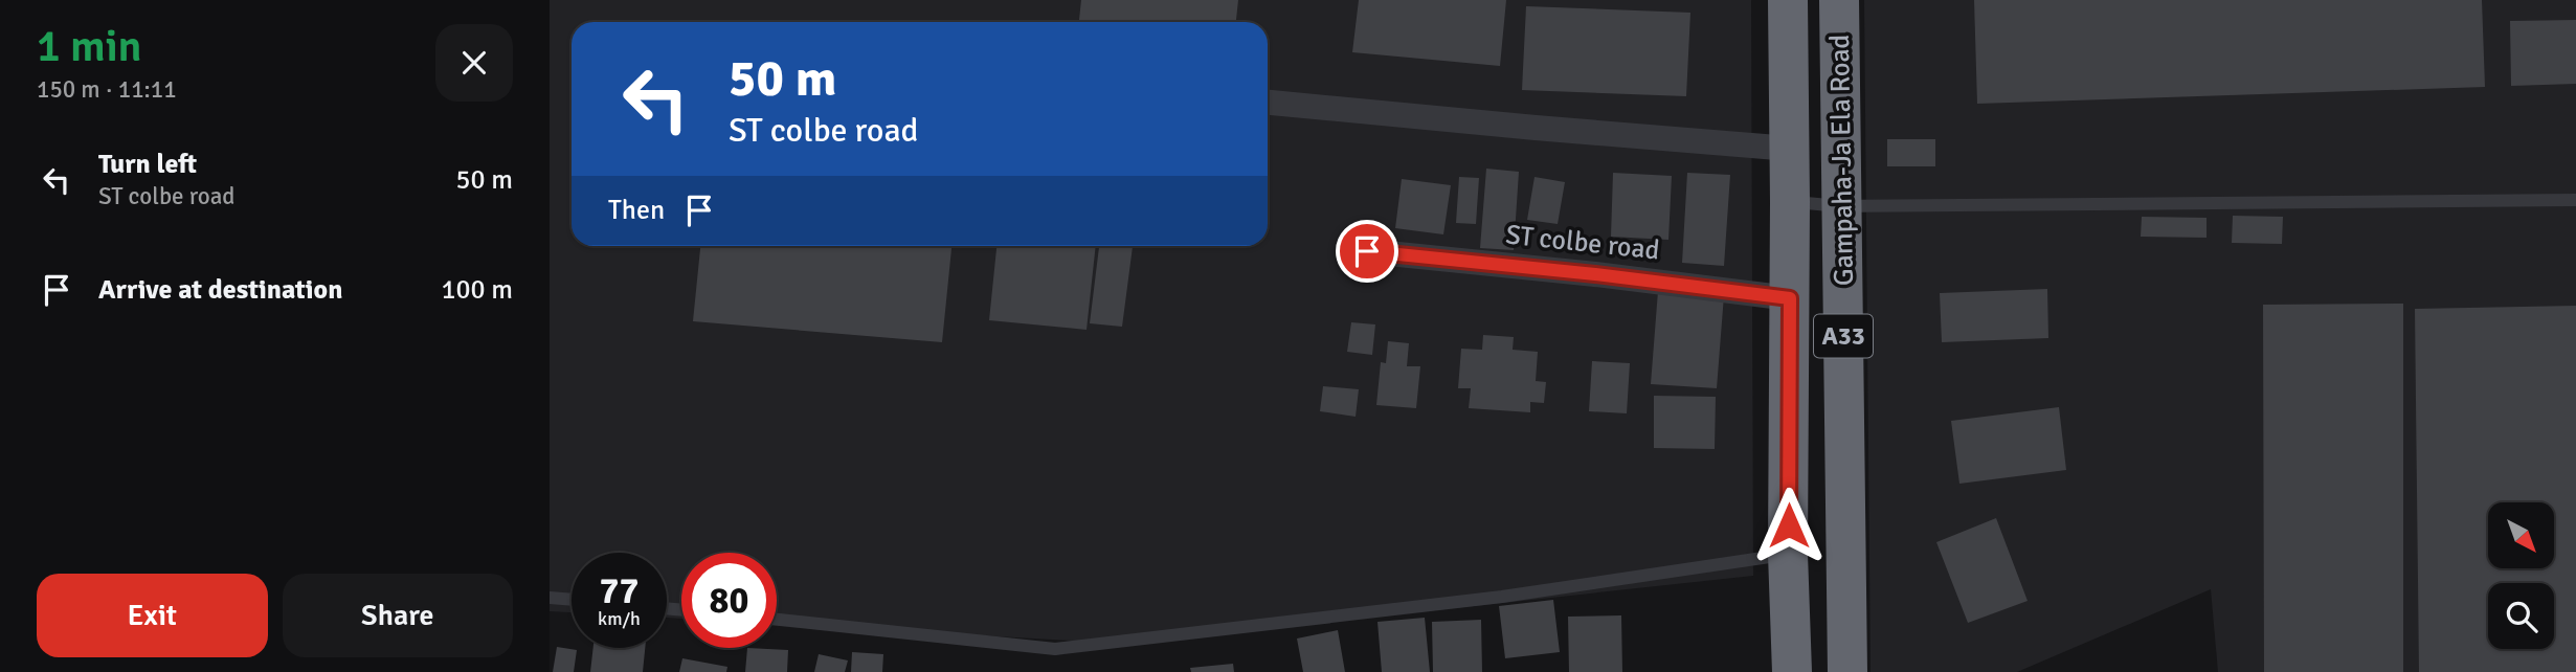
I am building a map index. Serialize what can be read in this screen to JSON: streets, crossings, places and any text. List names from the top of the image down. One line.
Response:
{"streets":{"highway":["Gampaha-Ja Ela Road","A33"],"street":["ST colbe road"]},"crossings":[["Gampaha-Ja Ela Road","ST colbe road"]],"north":"bottom right","page":{"heading":["1 min","150 m · 11:11"],"turn":["50 m","ST colbe road"],"list":[{"name":"Turn left","note":"ST colbe road","value":"50 m"},{"name":"Arrive at destination","value":"100 m"}],"then":"Then","speed":"77 km/h","limit":"80","buttons":["Exit","Share"]}}
